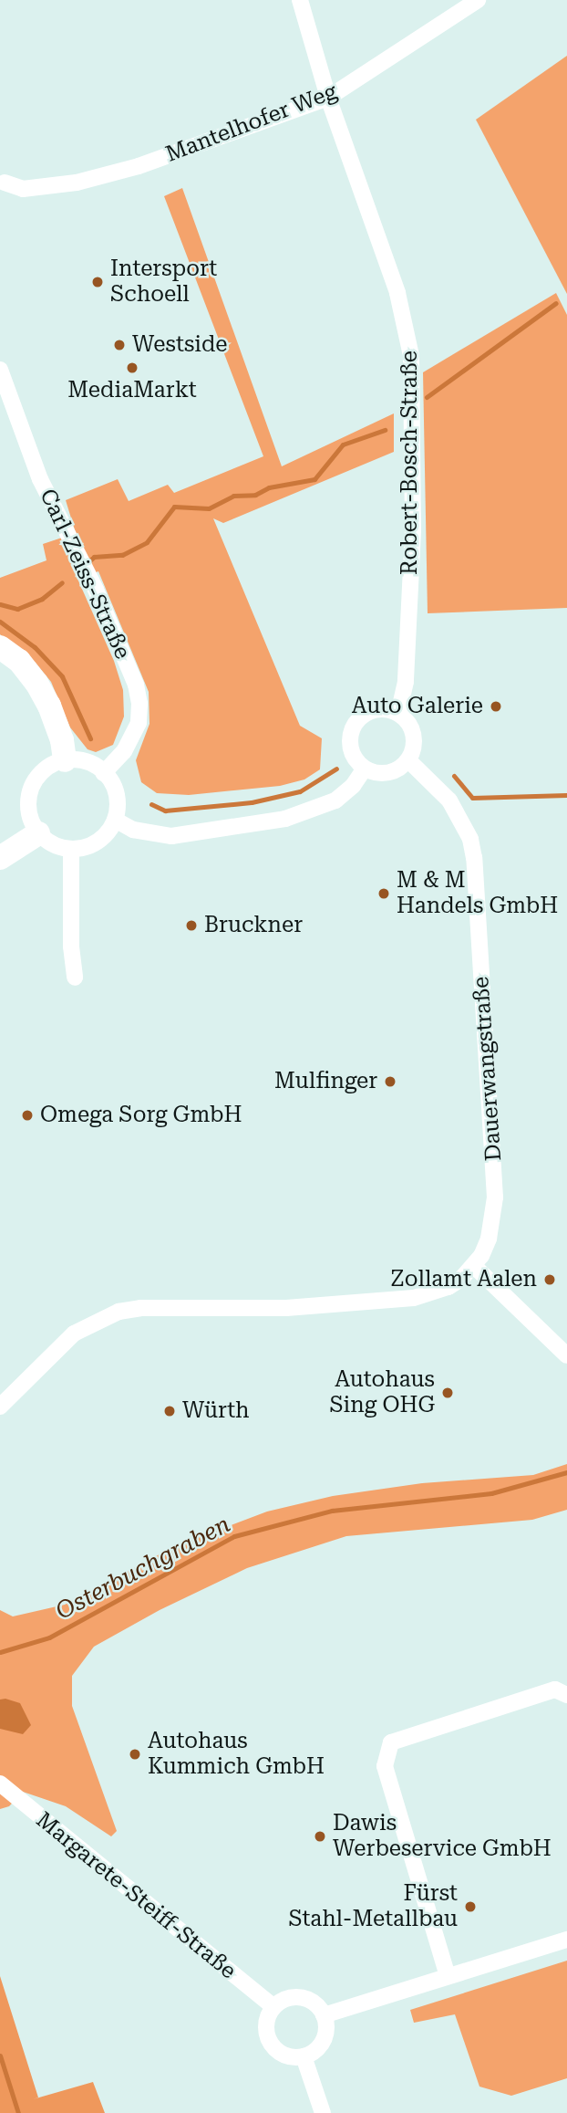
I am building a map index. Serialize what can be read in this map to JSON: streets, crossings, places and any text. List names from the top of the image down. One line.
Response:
{"streets":{"street":["Mantelhofer Weg","Robert-Bosch-Straße","Carl-Zeiss-Straße","Dauerwangstraße","Margarete-Steiff-Straße"]},"crossings":[["Mantelhofer Weg","Robert-Bosch-Straße"],["Robert-Bosch-Straße","Dauerwangstraße"]],"water":["Osterbuchgraben"],"places":["Intersport Schoell","Westside","MediaMarkt","Auto Galerie","M & M Handels GmbH","Bruckner","Mulfinger","Omega Sorg GmbH","Zollamt Aalen","Autohaus Sing OHG","Würth","Autohaus Kummich GmbH","Dawis Werbeservice GmbH","Fürst Stahl-Metallbau"]}
